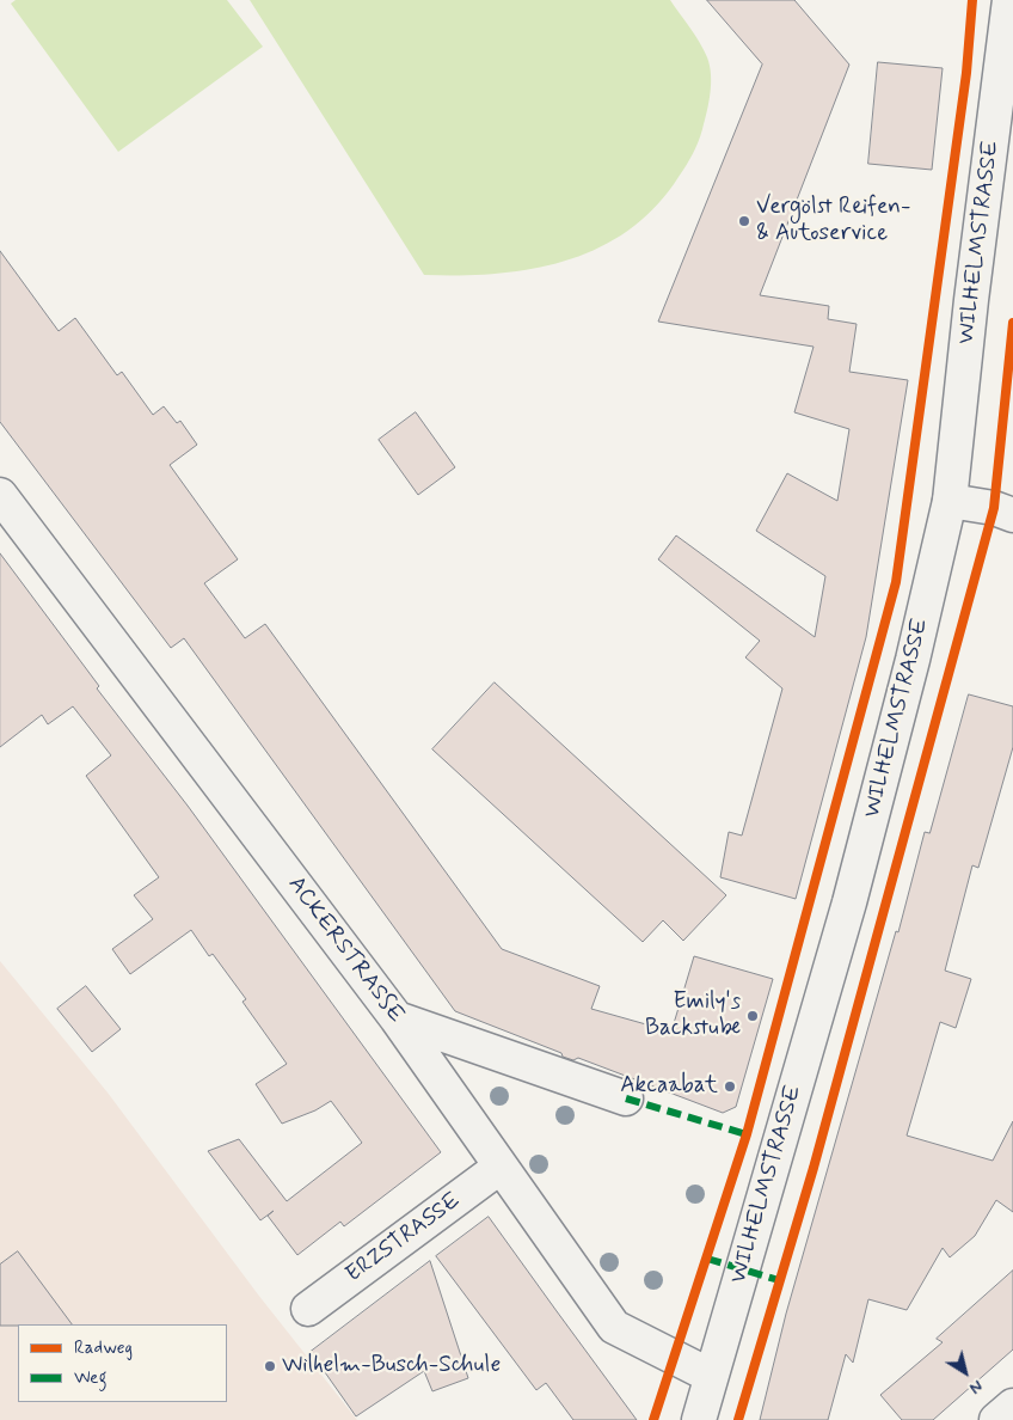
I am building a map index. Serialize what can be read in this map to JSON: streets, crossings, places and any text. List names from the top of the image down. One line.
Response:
{"streets":{"street":["WILHELMSTRASSE","ACKERSTRASSE","ERZSTRASSE"]},"crossings":[["WILHELMSTRASSE","ACKERSTRASSE"],["ACKERSTRASSE","ERZSTRASSE"]],"places":["Vergölst Reifen- & Autoservice","Emily's Backstube","Akcaabat","Wilhelm-Busch-Schule"],"legend":["Radweg","Weg"],"north":"bottom right"}
